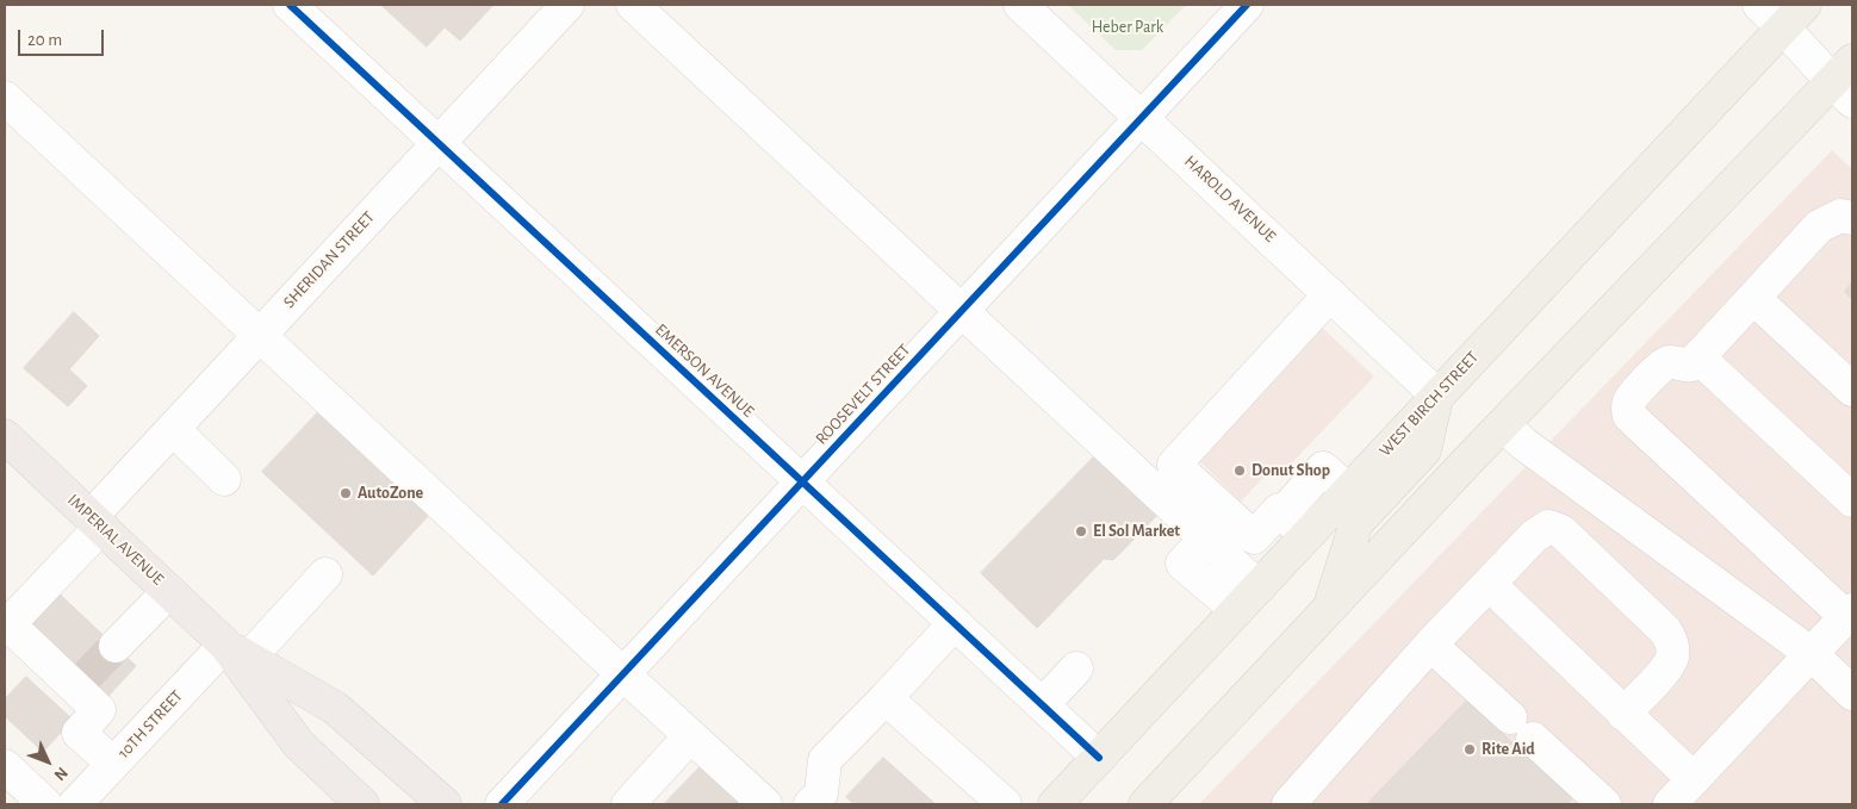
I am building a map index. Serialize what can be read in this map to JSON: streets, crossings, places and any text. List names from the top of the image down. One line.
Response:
{"streets":{"highway":["IMPERIAL AVENUE"],"main road":["WEST BIRCH STREET"],"street":["HAROLD AVENUE","SHERIDAN STREET","EMERSON AVENUE","ROOSEVELT STREET","10TH STREET"]},"crossings":[["HAROLD AVENUE","ROOSEVELT STREET"],["HAROLD AVENUE","WEST BIRCH STREET"],["SHERIDAN STREET","EMERSON AVENUE"],["SHERIDAN STREET","IMPERIAL AVENUE"],["SHERIDAN STREET","10TH STREET"],["EMERSON AVENUE","ROOSEVELT STREET"],["EMERSON AVENUE","WEST BIRCH STREET"],["IMPERIAL AVENUE","10TH STREET"]],"parks":["Heber Park"],"places":["Donut Shop","AutoZone","El Sol Market","Rite Aid"],"scale_bar":"20 m","north":"bottom right"}
